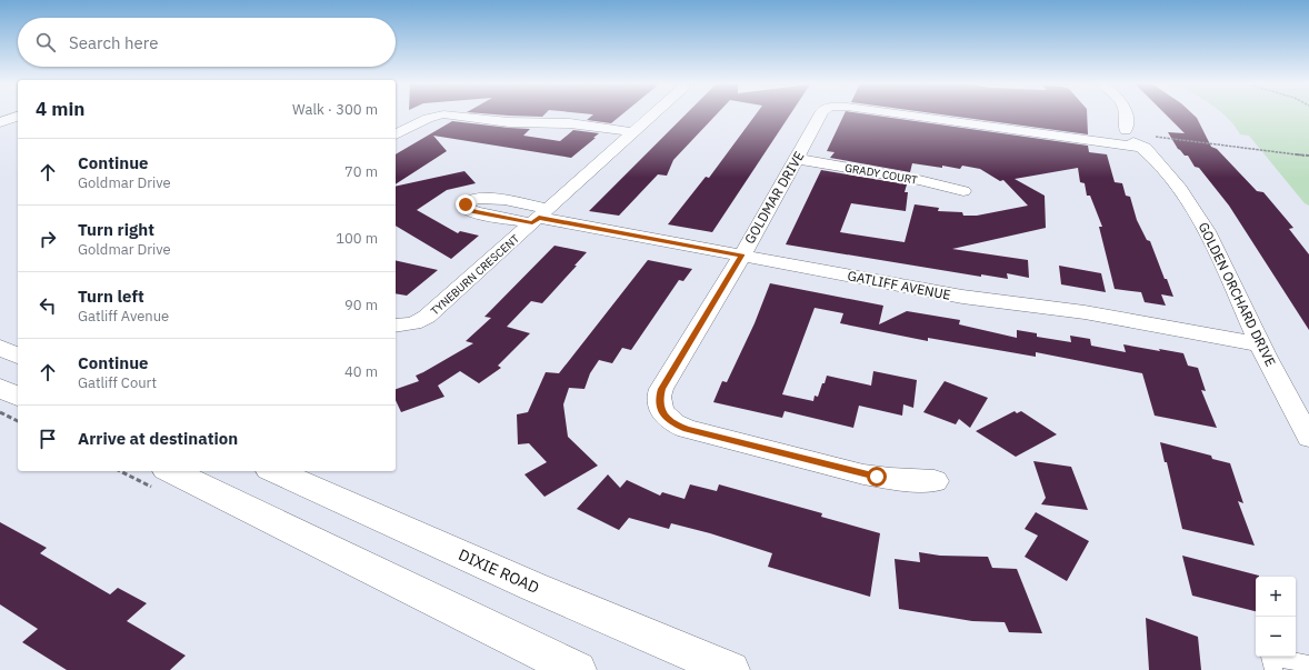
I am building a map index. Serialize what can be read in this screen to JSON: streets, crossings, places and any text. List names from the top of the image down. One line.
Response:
{"streets":{"main road":["DIXIE ROAD"],"street":["GRADY COURT","GOLDMAR DRIVE","TYNEBURN CRESCENT","GATLIFF AVENUE","GOLDEN ORCHARD DRIVE"]},"crossings":[["GRADY COURT","GOLDMAR DRIVE"],["GOLDMAR DRIVE","GATLIFF AVENUE"],["GOLDMAR DRIVE","GOLDEN ORCHARD DRIVE"],["TYNEBURN CRESCENT","GATLIFF AVENUE"],["GATLIFF AVENUE","GOLDEN ORCHARD DRIVE"]],"page":{"search":"Search here","heading":["4 min","Walk · 300 m"],"list":[["Continue","Goldmar Drive","70 m"],["Turn right","Goldmar Drive","100 m"],["Turn left","Gatliff Avenue","90 m"],["Continue","Gatliff Court","40 m"],"Arrive at destination"],"map_buttons":["+","−"]}}
